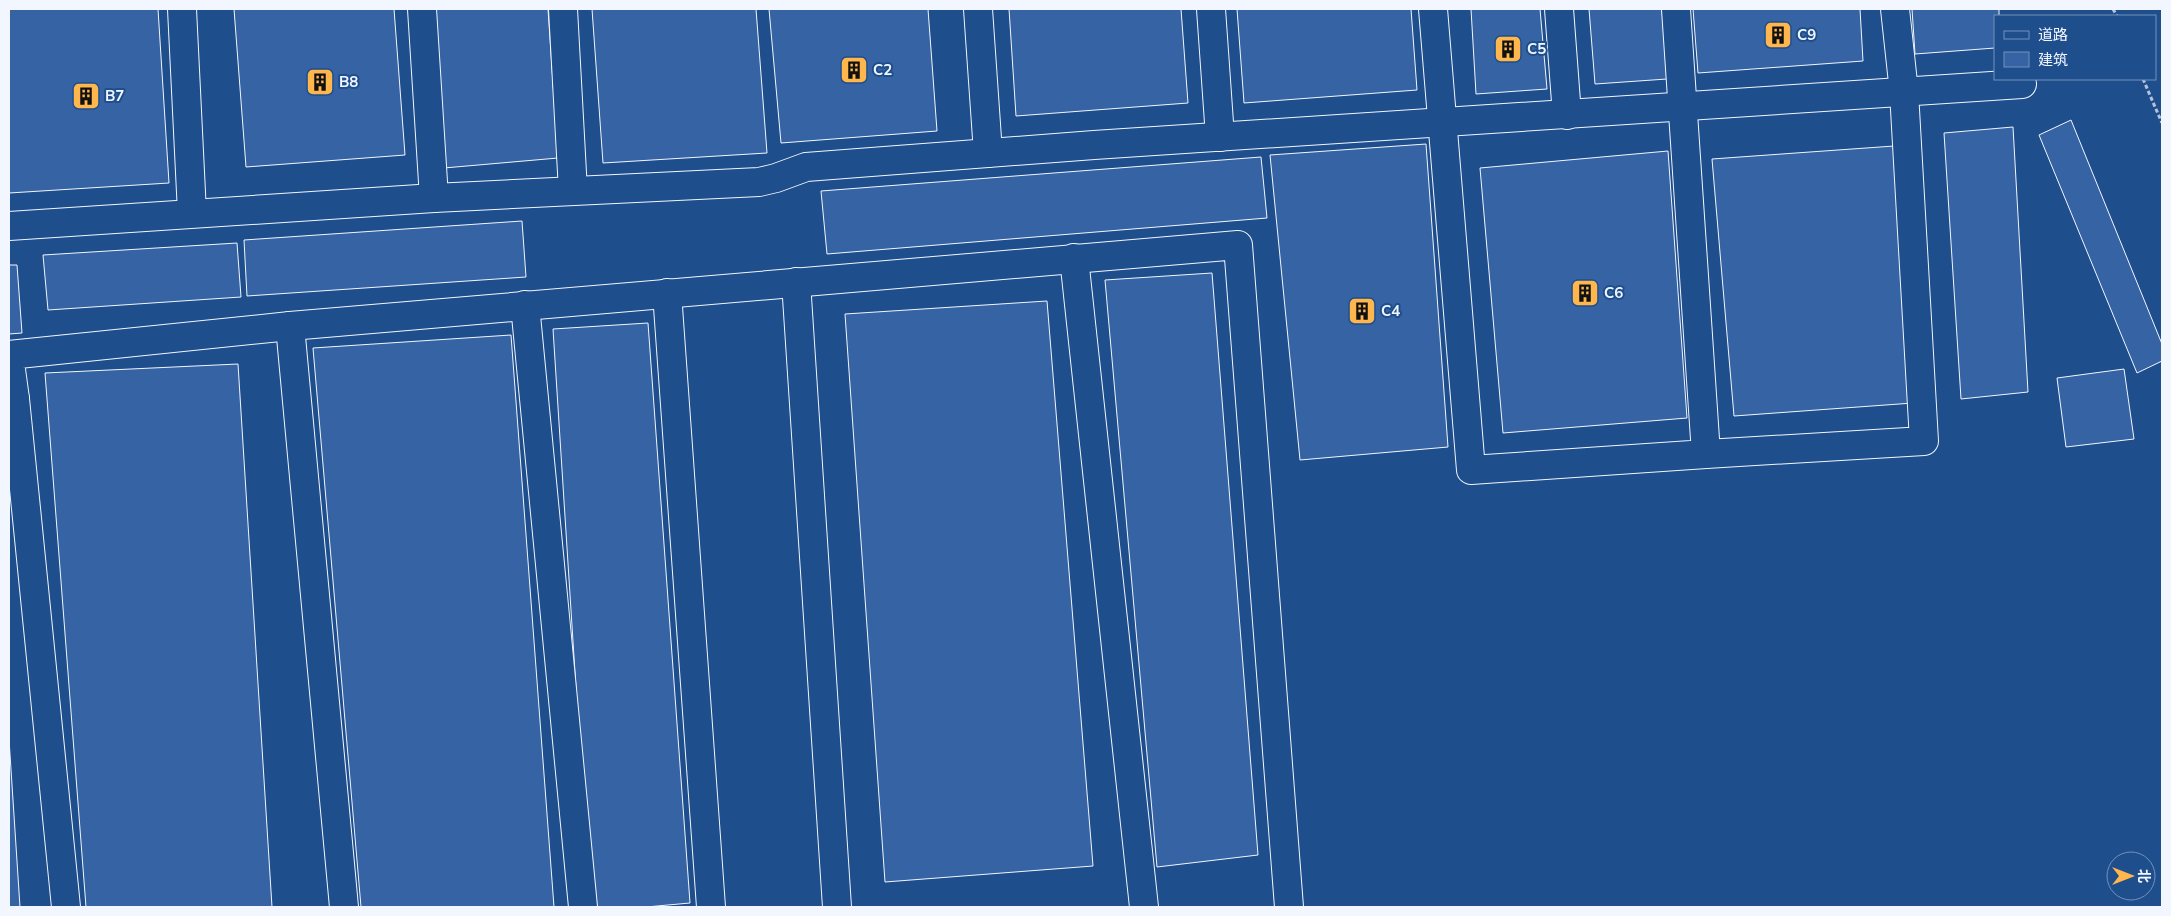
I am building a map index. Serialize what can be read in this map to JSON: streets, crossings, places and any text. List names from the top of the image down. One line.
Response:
{"places":{"building":["C9","C5","C2","B8","B7","C6","C4"]},"legend":["道路","建筑"],"north":"right"}
